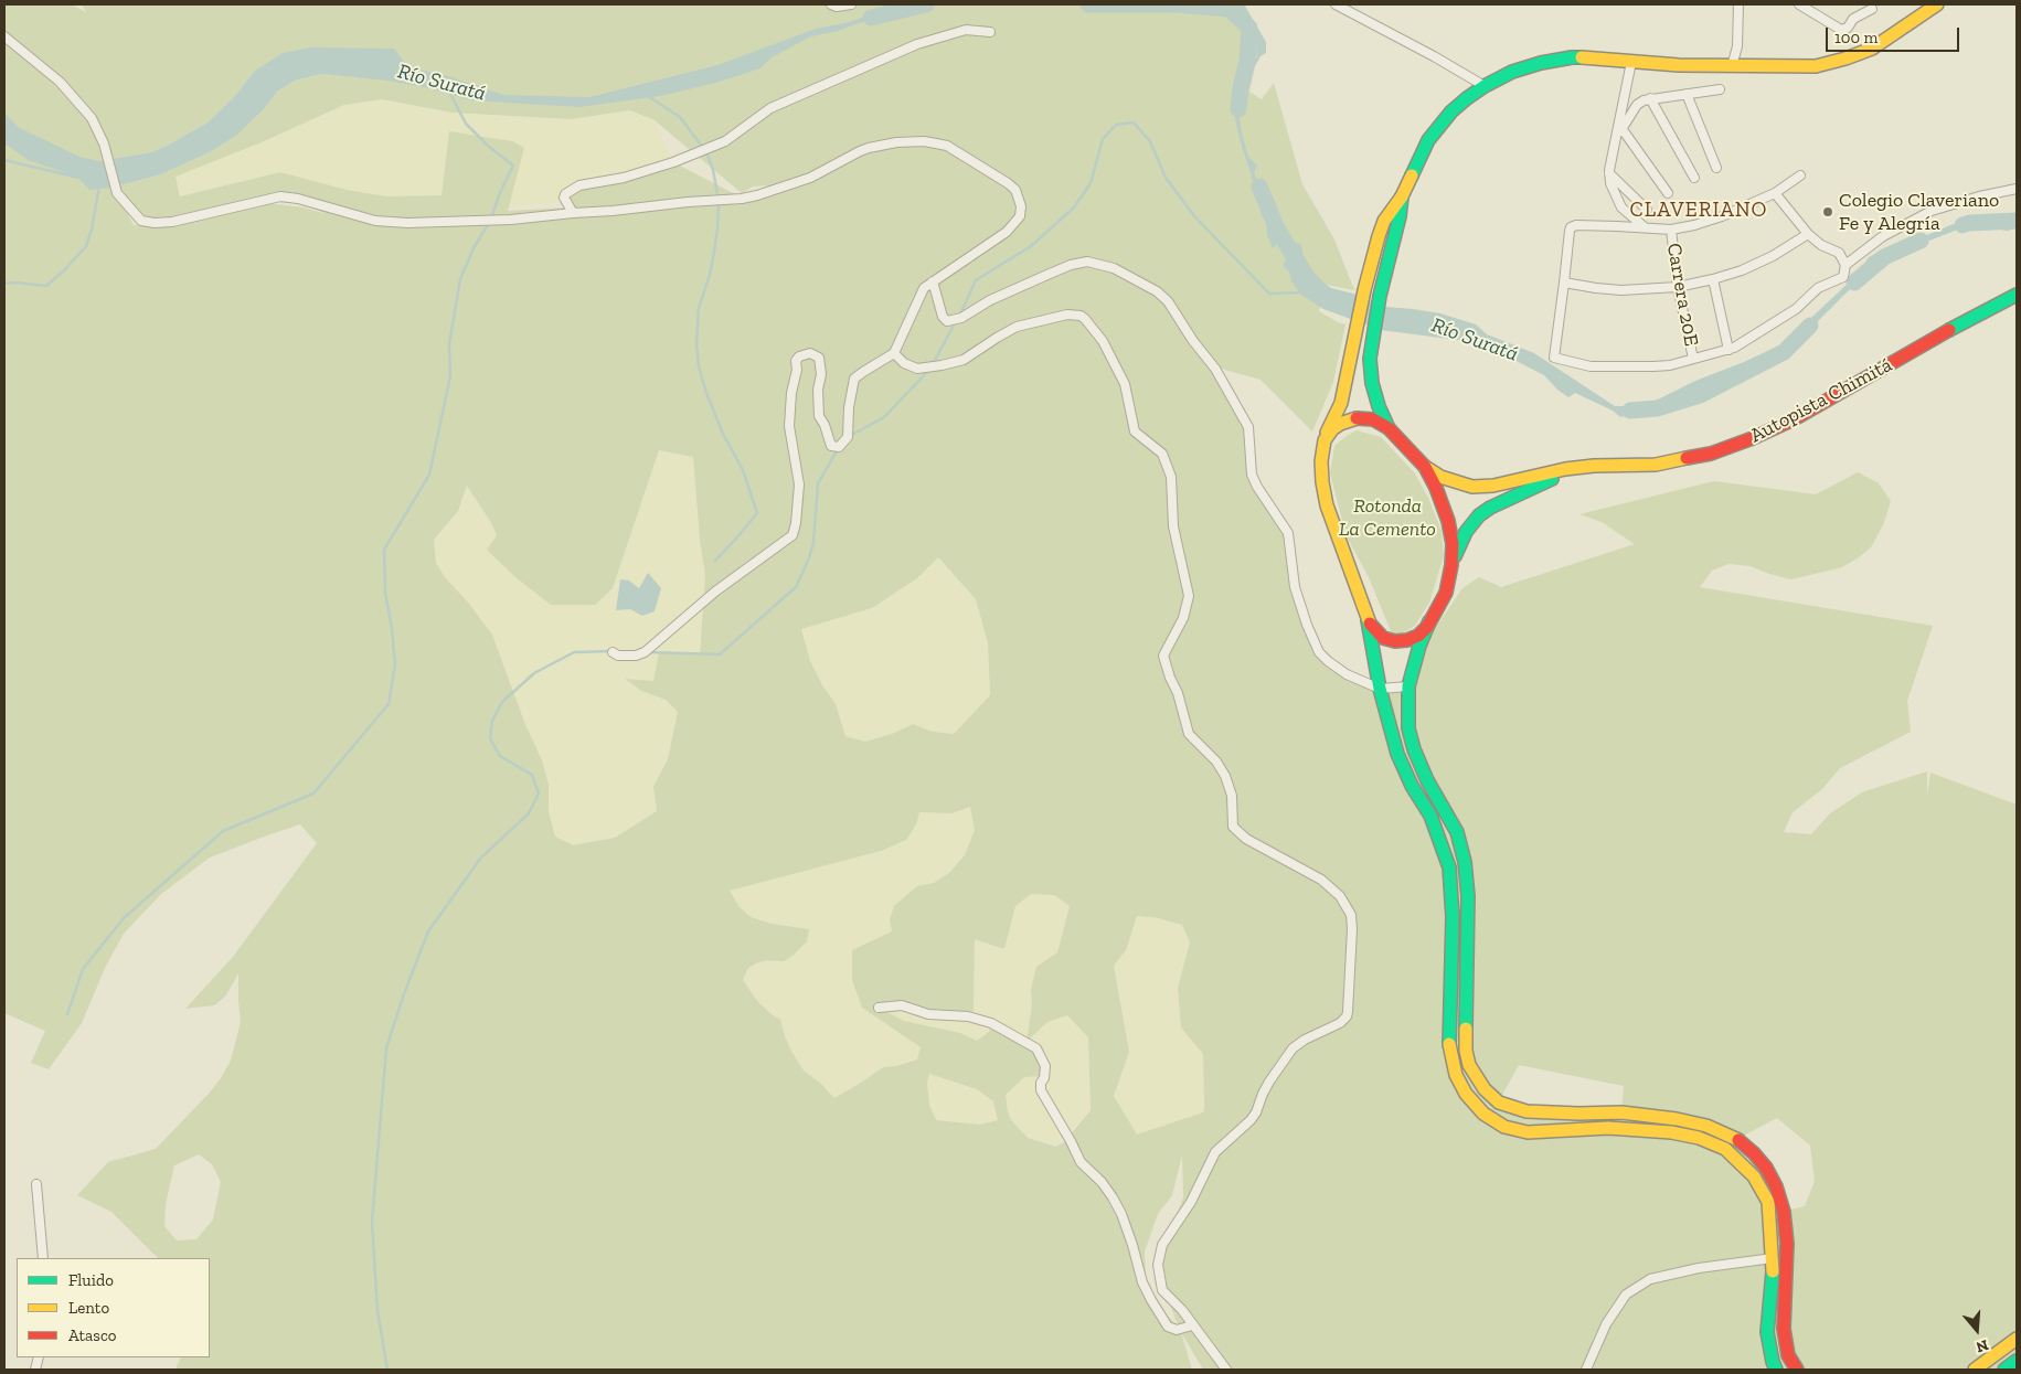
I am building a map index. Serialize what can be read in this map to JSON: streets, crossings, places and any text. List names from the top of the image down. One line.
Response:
{"streets":{"main road":["Autopista Chimitá"],"street":["Carrera 20E"]},"districts":["CLAVERIANO"],"water":["Río Suratá"],"parks":["Rotonda La Cemento"],"places":["Colegio Claveriano Fe y Alegría"],"legend":["Fluido","Lento","Atasco"],"scale_bar":"100 m","north":"bottom"}
